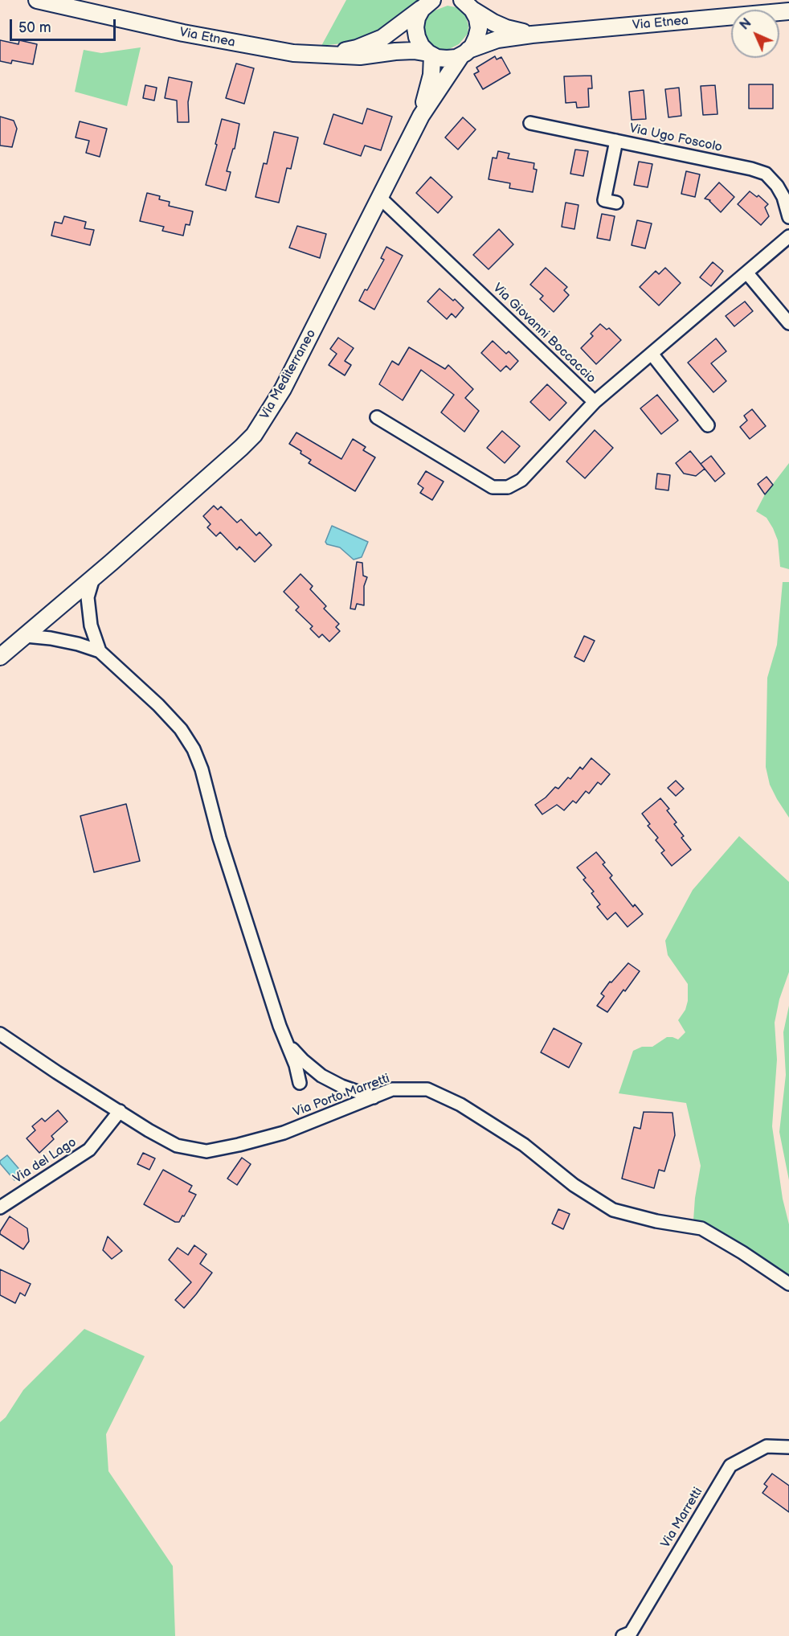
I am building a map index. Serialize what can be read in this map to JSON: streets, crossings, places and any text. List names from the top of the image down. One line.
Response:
{"streets":{"street":["Via Etnea","Via Ugo Foscolo","Via Giovanni Boccaccio","Via Mediterraneo","Via Porto Marretti","Via del Lago","Via Marretti"]},"crossings":[["Via Giovanni Boccaccio","Via Mediterraneo"],["Via Porto Marretti","Via del Lago"]],"scale_bar":"50 m","north":"top left"}
